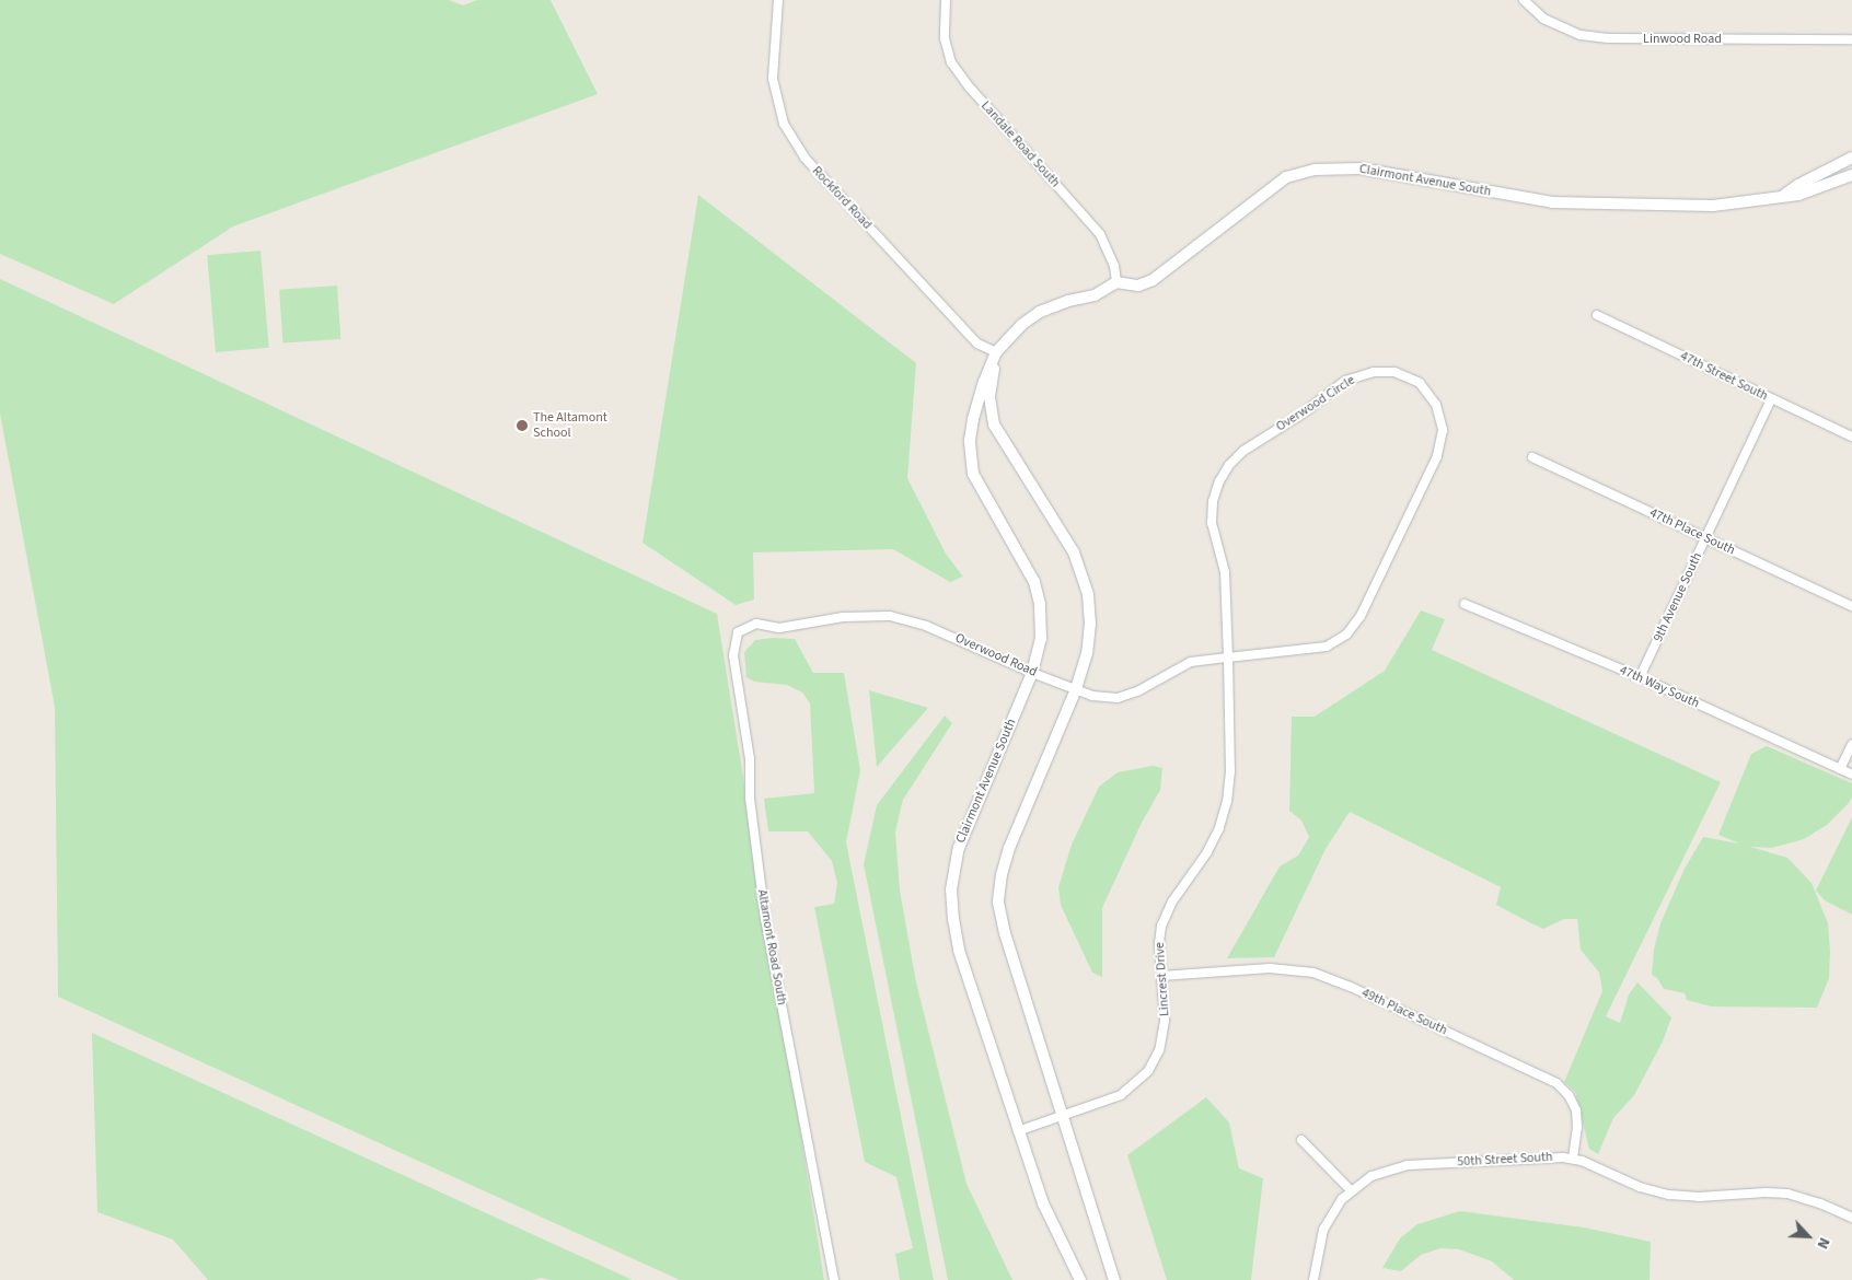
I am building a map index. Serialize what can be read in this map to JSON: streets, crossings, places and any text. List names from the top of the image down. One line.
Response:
{"streets":{"street":["Linwood Road","Landale Road South","Clairmont Avenue South","Rockford Road","47th Street South","Overwood Circle","47th Place South","9th Avenue South","Overwood Road","47th Way South","Altamont Road South","Lincrest Drive","49th Place South","50th Street South"]},"crossings":[["Landale Road South","Clairmont Avenue South"],["Clairmont Avenue South","Rockford Road"],["Clairmont Avenue South","Overwood Road"],["Clairmont Avenue South","Lincrest Drive"],["47th Street South","9th Avenue South"],["Overwood Circle","Overwood Road"],["Overwood Circle","Lincrest Drive"],["47th Place South","9th Avenue South"],["9th Avenue South","47th Way South"],["Overwood Road","Altamont Road South"],["Overwood Road","Lincrest Drive"],["Lincrest Drive","49th Place South"],["49th Place South","50th Street South"]],"places":["The Altamont School"],"north":"bottom right"}
